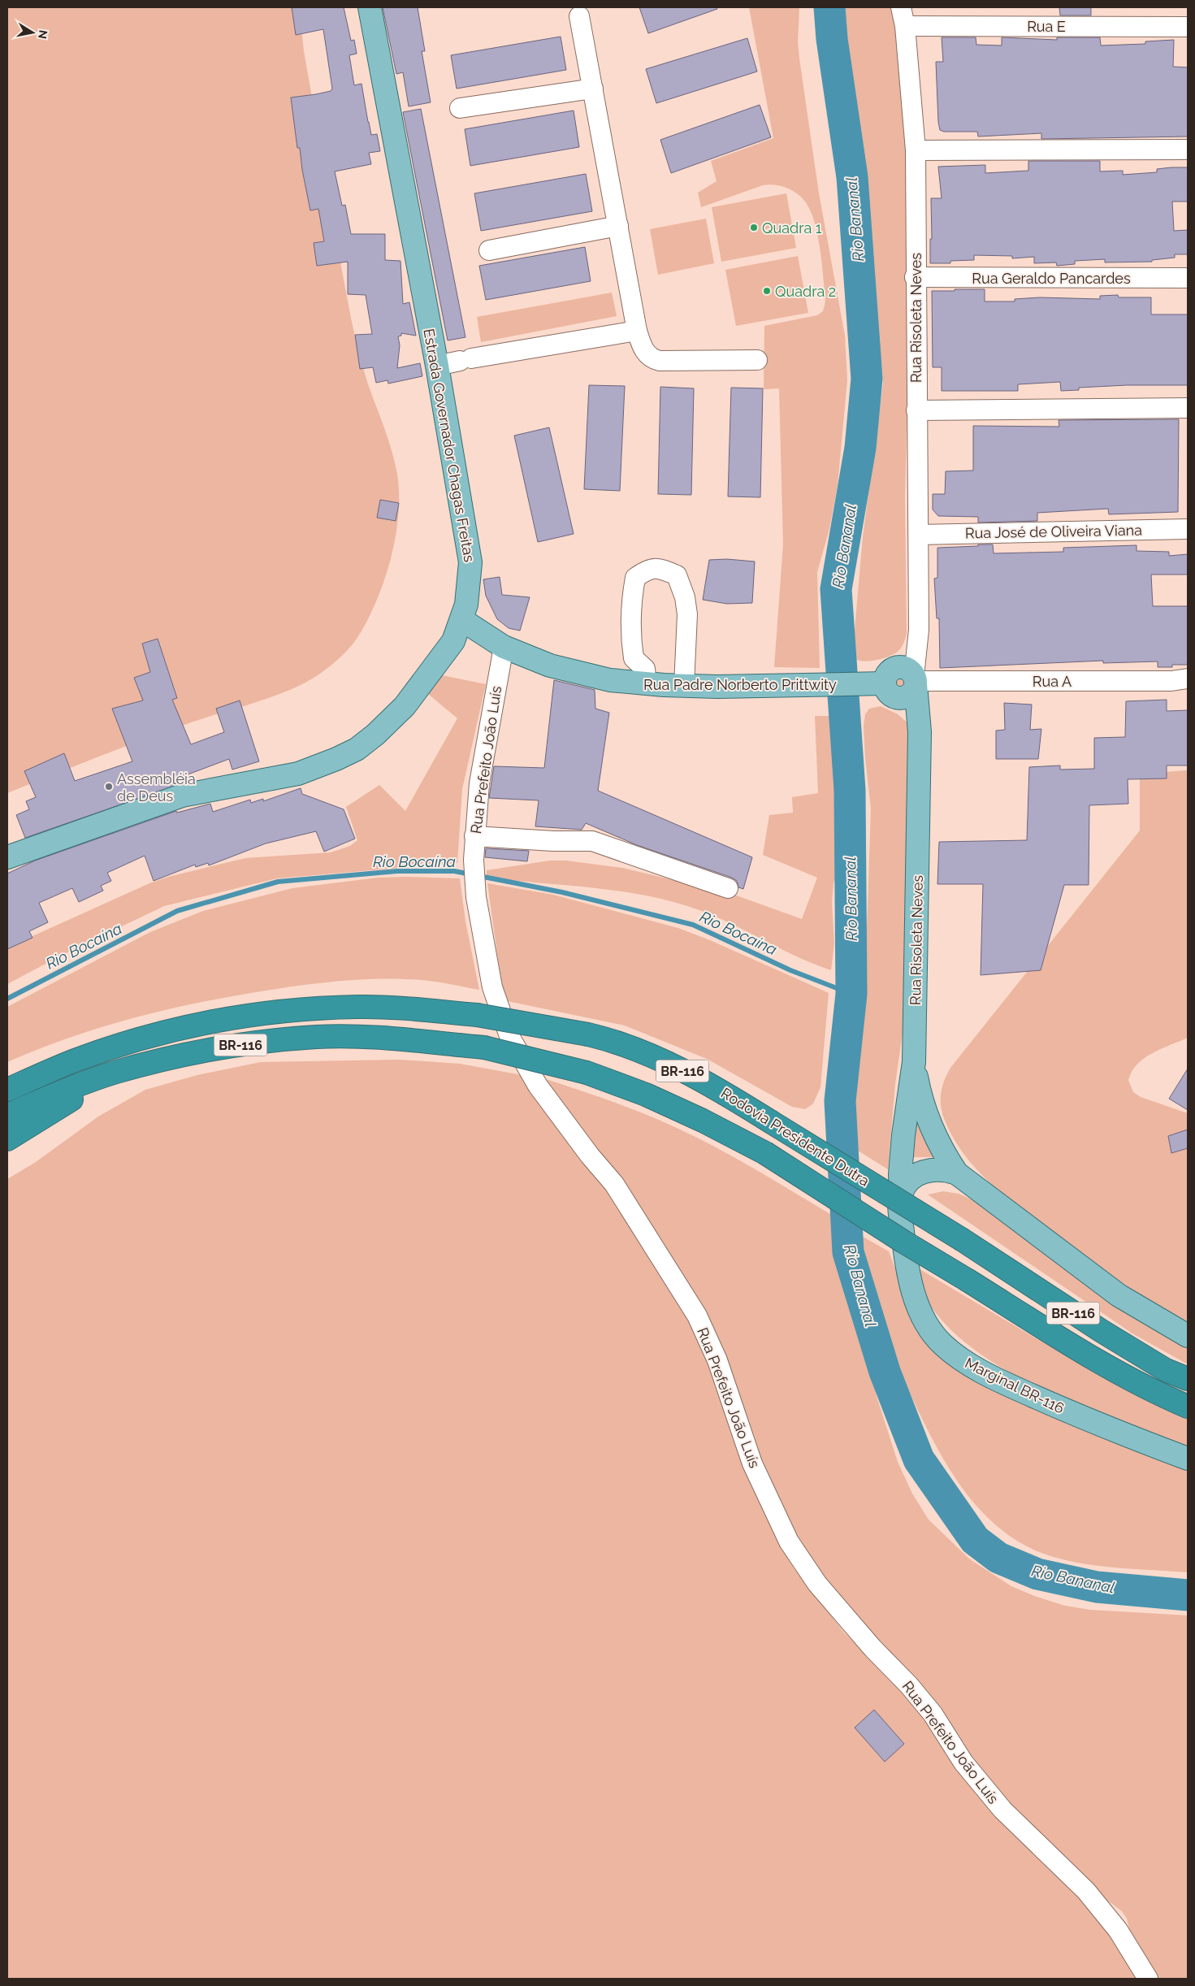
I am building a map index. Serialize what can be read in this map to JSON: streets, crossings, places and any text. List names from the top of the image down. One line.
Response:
{"streets":{"highway":["BR-116","Rodovia Presidente Dutra"],"main road":["Rua Risoleta Neves","Estrada Governador Chagas Freitas","Rua Padre Norberto Prittwity","Marginal BR-116"],"street":["Rua E","Rua Geraldo Pancardes","Rua José de Oliveira Viana","Rua A","Rua Prefeito João Luís"]},"crossings":[["Rua E","Rua Risoleta Neves"],["Rua Geraldo Pancardes","Rua Risoleta Neves"],["Rua Risoleta Neves","Rua José de Oliveira Viana"],["Rua Risoleta Neves","Rua A"],["Rua Risoleta Neves","Rua Padre Norberto Prittwity"],["Rua Risoleta Neves","Marginal BR-116"],["Estrada Governador Chagas Freitas","Rua Padre Norberto Prittwity"],["Rua A","Rua Padre Norberto Prittwity"],["Rua Padre Norberto Prittwity","Rua Prefeito João Luís"]],"water":["Rio Bananal","Rio Bocaína"],"places":["Quadra 1","Quadra 2","Assembléia de Deus"],"north":"right"}
